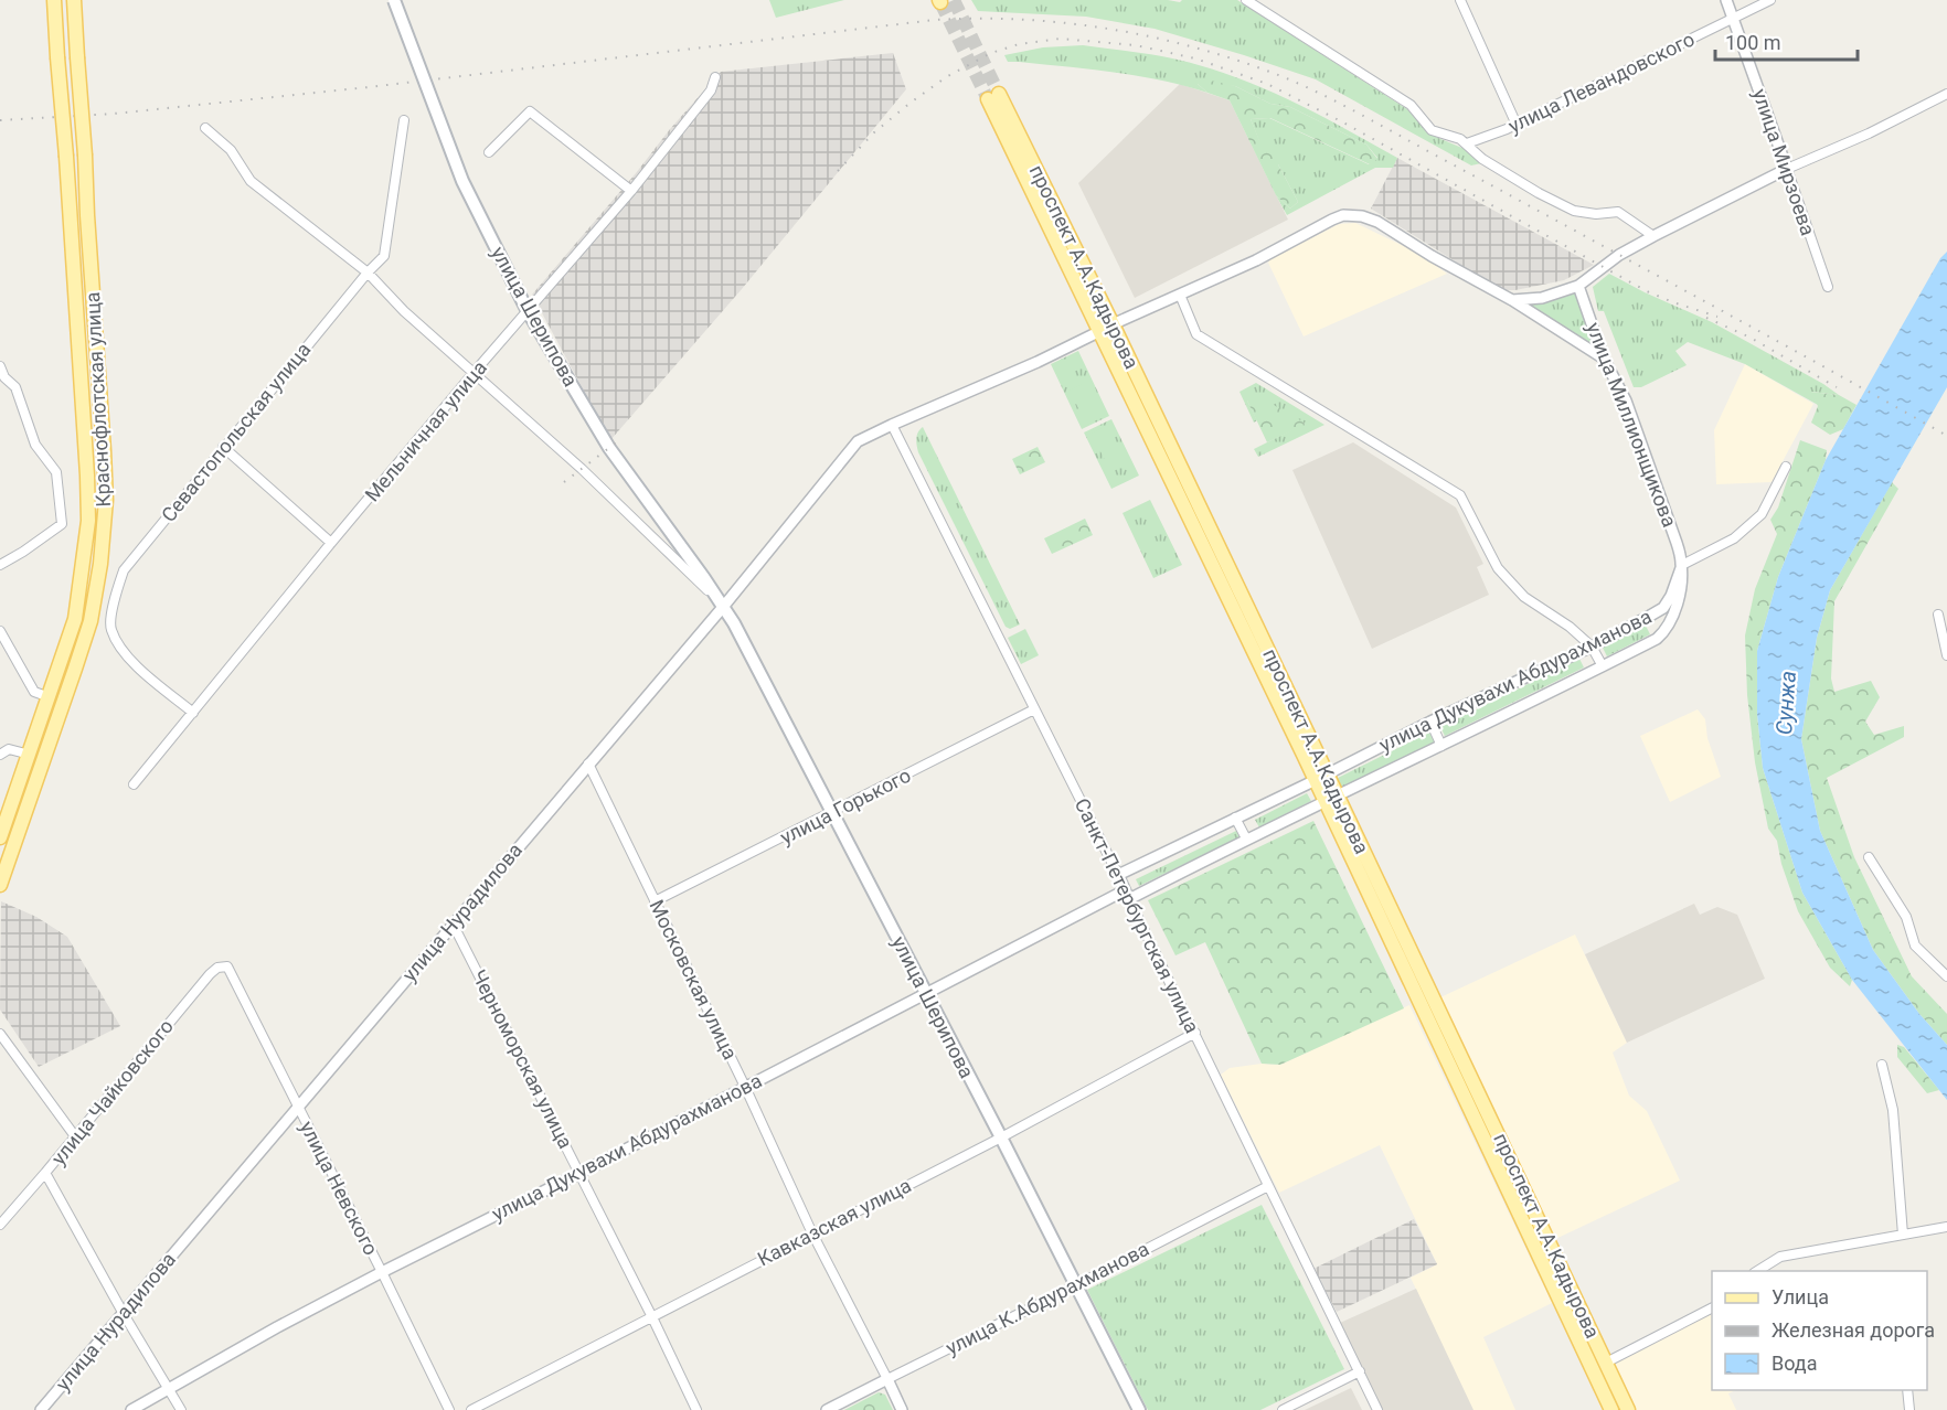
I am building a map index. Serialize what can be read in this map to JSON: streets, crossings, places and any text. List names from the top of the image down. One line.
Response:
{"streets":{"main road":["проспект А.А.Кадырова","улица Шерипова","Краснофлотская улица"],"street":["улица Левандовского","улица Мирзоева","улица Миллионщикова","Мельничная улица","Севастопольская улица","улица Дукувахи Абдурахманова","улица Горького","улица Нурадилова","Санкт-Петербургская улица","Московская улица","Черноморская улица","улица Чайковского","улица Невского","Кавказская улица","улица К.Абдурахманова"]},"crossings":[["улица Левандовского","улица Мирзоева"],["проспект А.А.Кадырова","улица Дукувахи Абдурахманова"],["проспект А.А.Кадырова","улица Нурадилова"],["улица Шерипова","Мельничная улица"],["улица Шерипова","Севастопольская улица"],["улица Шерипова","улица Дукувахи Абдурахманова"],["улица Шерипова","улица Горького"],["улица Шерипова","улица Нурадилова"],["улица Шерипова","Кавказская улица"],["улица Шерипова","улица К.Абдурахманова"],["улица Миллионщикова","улица Дукувахи Абдурахманова"],["улица Миллионщикова","улица Нурадилова"],["Мельничная улица","Севастопольская улица"],["улица Дукувахи Абдурахманова","Санкт-Петербургская улица"],["улица Дукувахи Абдурахманова","Московская улица"],["улица Дукувахи Абдурахманова","Черноморская улица"],["улица Дукувахи Абдурахманова","улица Невского"],["улица Горького","Санкт-Петербургская улица"],["улица Горького","Московская улица"],["улица Нурадилова","Санкт-Петербургская улица"],["улица Нурадилова","Московская улица"],["улица Нурадилова","Черноморская улица"],["улица Нурадилова","улица Невского"],["Санкт-Петербургская улица","Кавказская улица"],["Санкт-Петербургская улица","улица К.Абдурахманова"],["Московская улица","Кавказская улица"],["Московская улица","улица К.Абдурахманова"],["Черноморская улица","Кавказская улица"],["улица Чайковского","улица Невского"]],"water":["Сунжа"],"legend":["Улица","Железная дорога","Вода"],"scale_bar":"100 m"}
